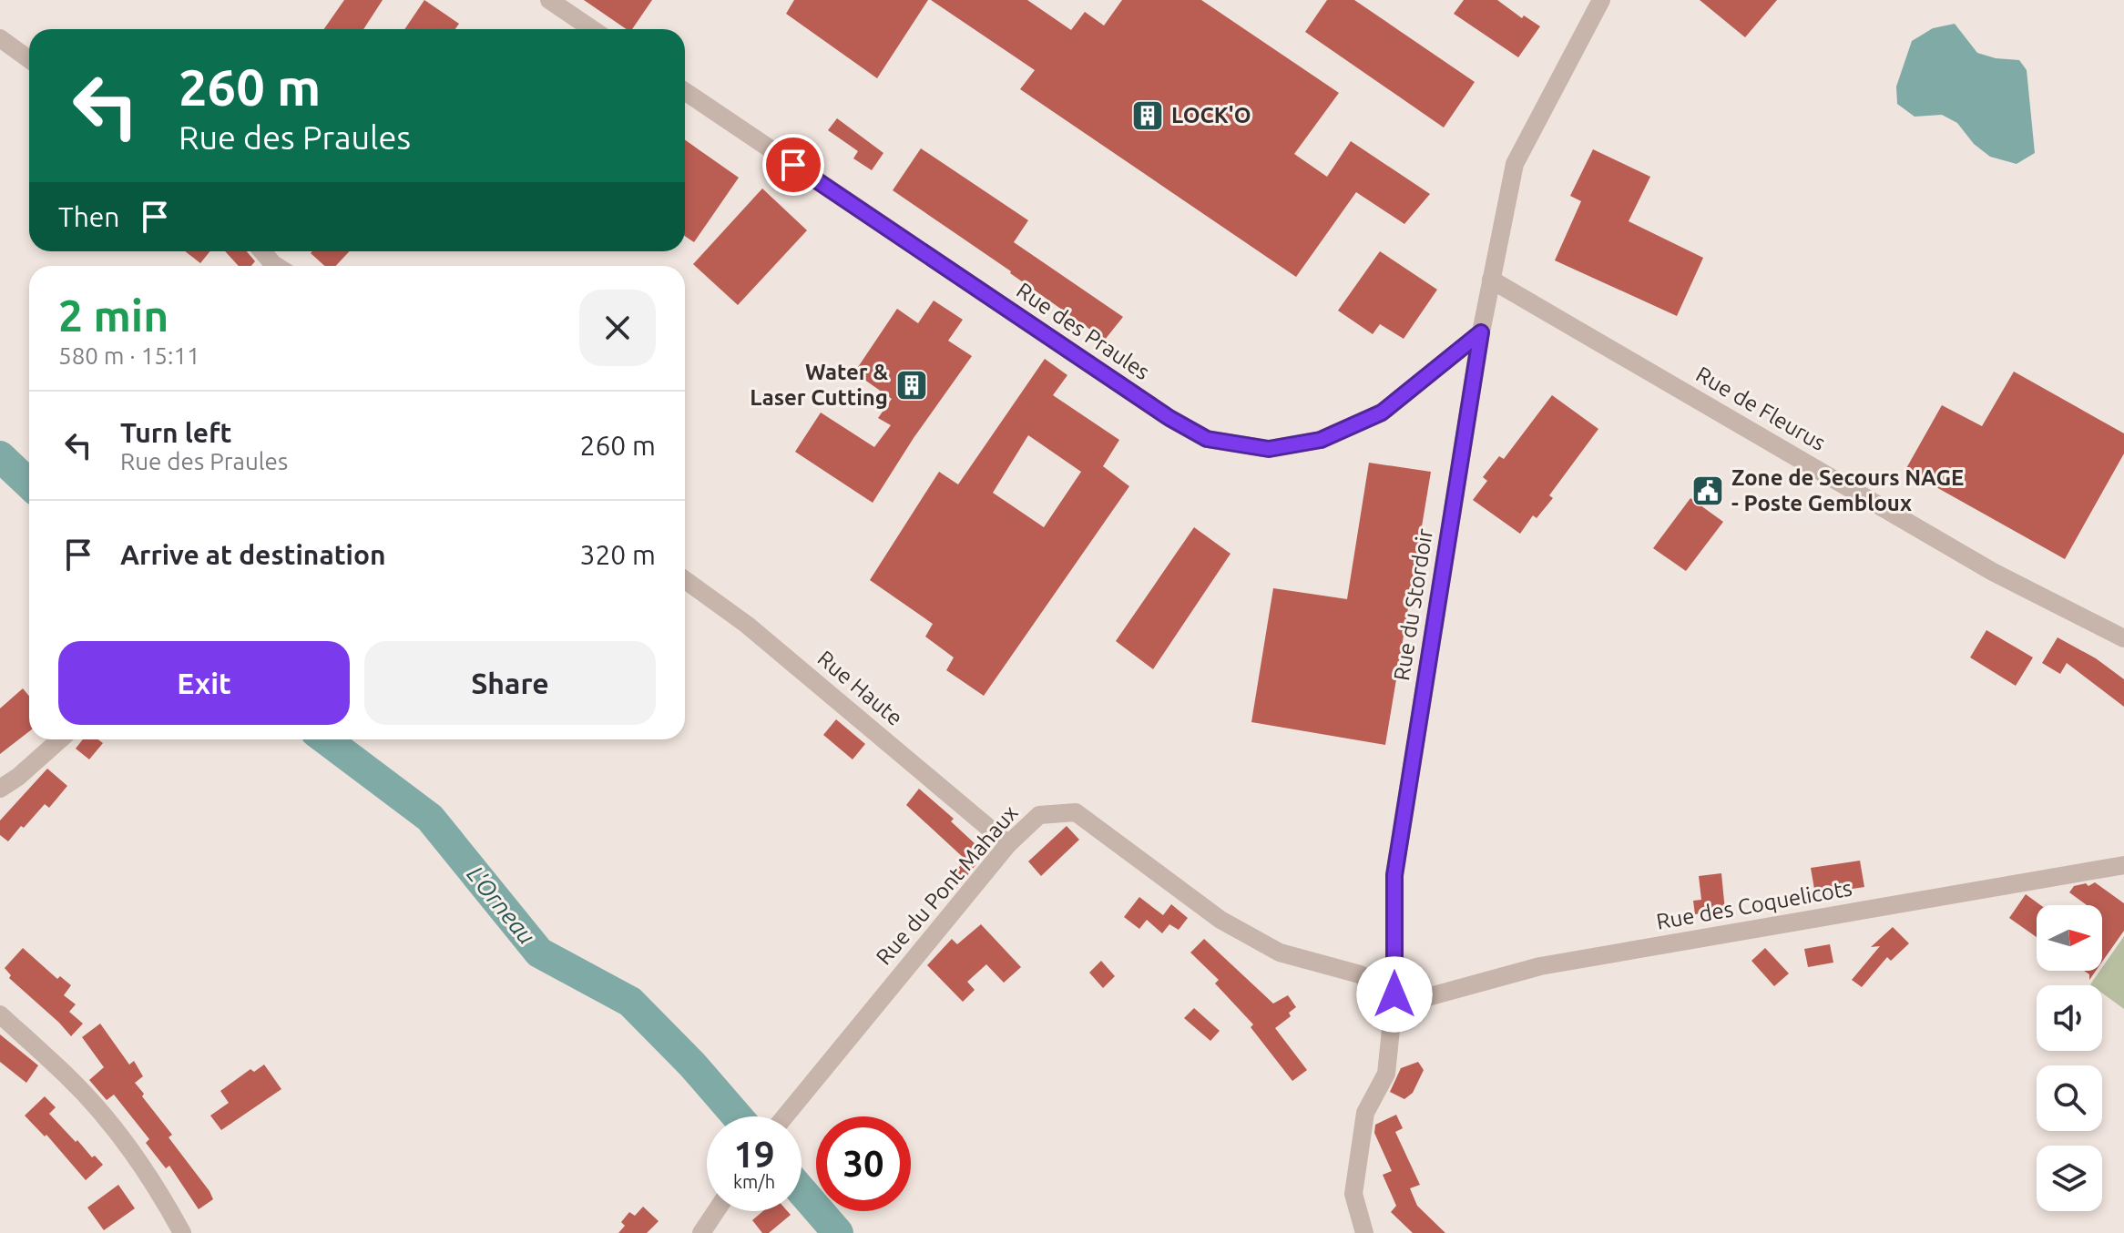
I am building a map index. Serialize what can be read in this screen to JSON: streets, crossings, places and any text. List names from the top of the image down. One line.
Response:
{"streets":{"street":["Rue des Praules","Rue de Fleurus","Rue du Stordoir","Rue Haute","Rue du Pont Mahaux","Rue des Coquelicots"]},"crossings":[["Rue des Praules","Rue du Stordoir"],["Rue de Fleurus","Rue du Stordoir"],["Rue du Stordoir","Rue du Pont Mahaux"],["Rue du Stordoir","Rue des Coquelicots"],["Rue Haute","Rue du Pont Mahaux"],["Rue du Pont Mahaux","Rue des Coquelicots"]],"water":["L'Orneau"],"places":{"building":["LOCK'O","Water & Laser Cutting"],"public building":["Zone de Secours NAGE - Poste Gembloux"]},"north":"right","page":{"turn":["260 m","Rue des Praules"],"then":"Then","heading":["2 min","580 m · 15:11"],"list":[{"name":"Turn left","note":"Rue des Praules","value":"260 m"},{"name":"Arrive at destination","value":"320 m"}],"buttons":["Exit","Share"],"speed":"19 km/h","limit":"30"}}
